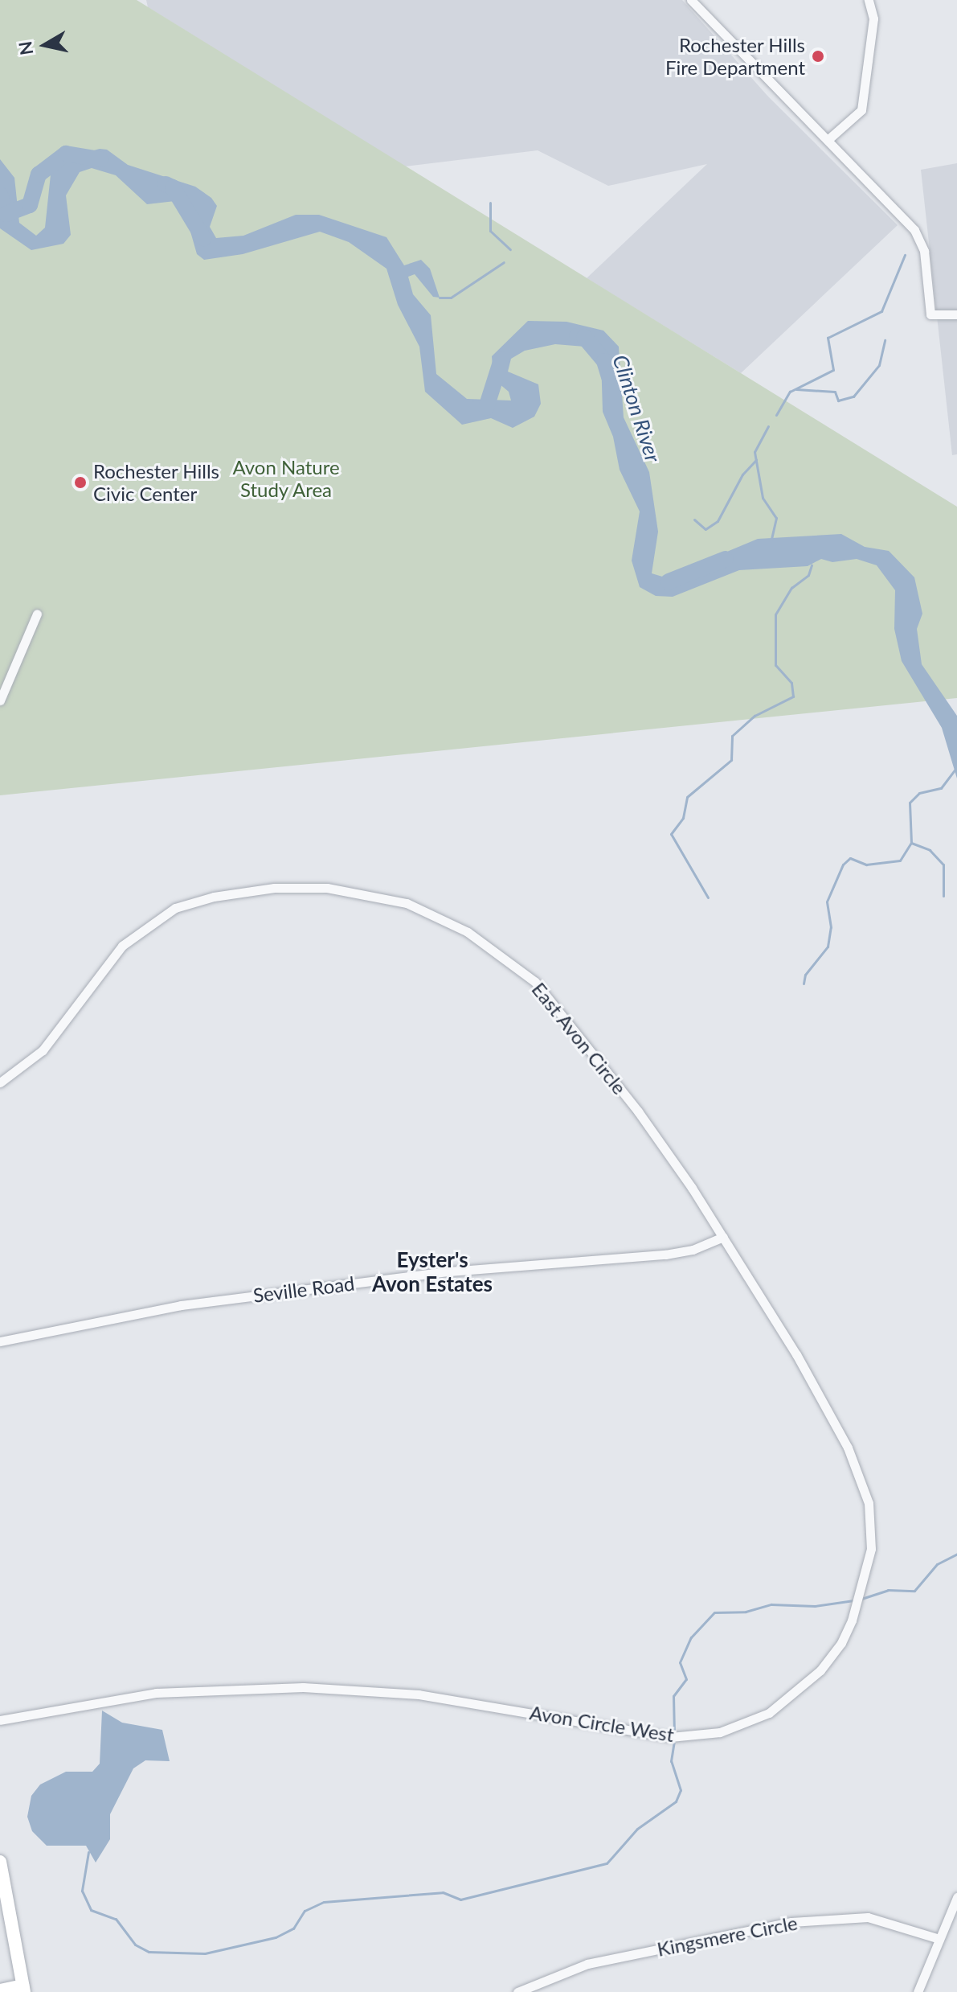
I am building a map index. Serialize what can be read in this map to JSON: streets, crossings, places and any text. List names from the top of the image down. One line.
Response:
{"streets":{"street":["East Avon Circle","Seville Road","Avon Circle West","Kingsmere Circle"]},"crossings":[["East Avon Circle","Seville Road"],["East Avon Circle","Avon Circle West"],["Seville Road","Avon Circle West"]],"districts":["Eyster's Avon Estates"],"water":["Clinton River"],"parks":["Avon Nature Study Area"],"places":["Rochester Hills Fire Department","Rochester Hills Civic Center"],"north":"left"}
